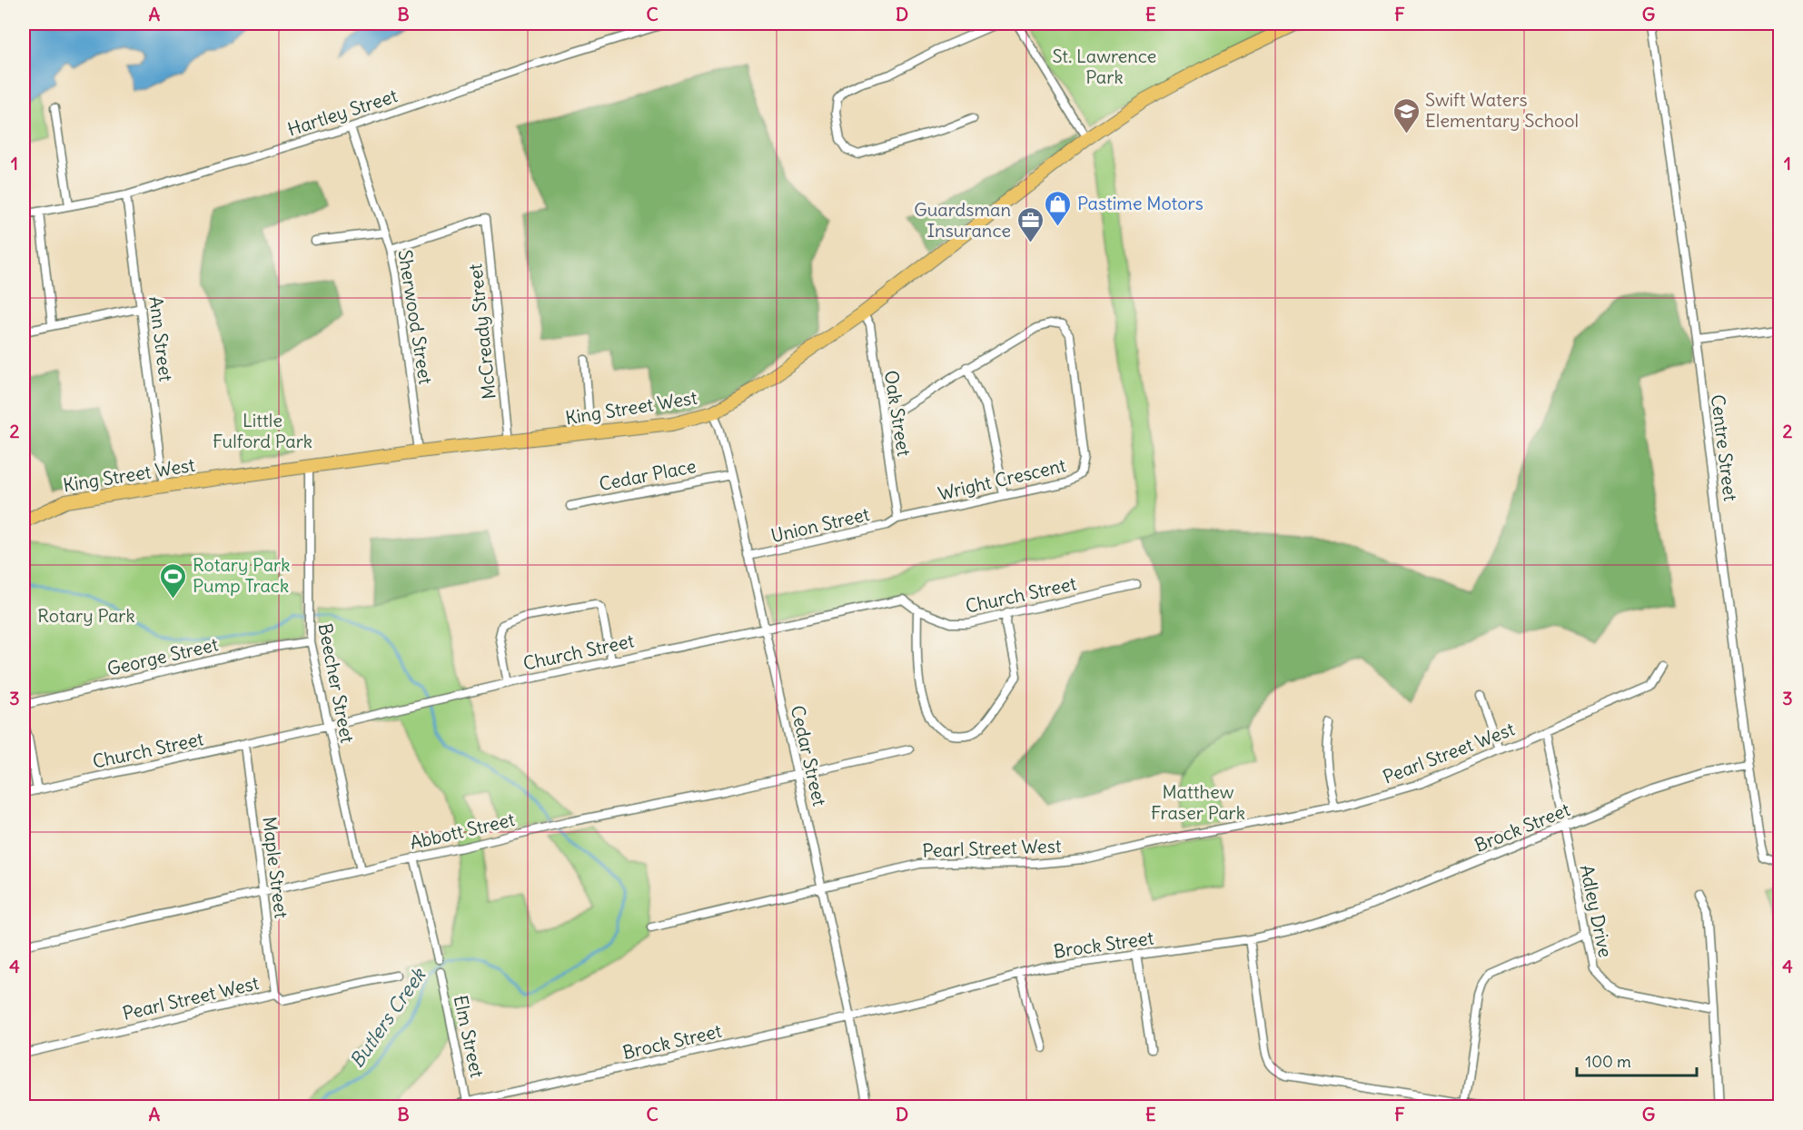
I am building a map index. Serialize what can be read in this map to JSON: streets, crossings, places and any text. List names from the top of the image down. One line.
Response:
{"streets":{"main road":["King Street West"],"street":["Hartley Street","Sherwood Street","McCready Street","Ann Street","Oak Street","Centre Street","Cedar Place","Wright Crescent","Union Street","Church Street","George Street","Beecher Street","Pearl Street West","Cedar Street","Brock Street","Abbott Street","Maple Street","Adley Drive","Elm Street"]},"crossings":[["Hartley Street","Sherwood Street"],["Hartley Street","Ann Street"],["Sherwood Street","McCready Street"],["Sherwood Street","King Street West"],["McCready Street","King Street West"],["Ann Street","King Street West"],["King Street West","Oak Street"],["King Street West","Beecher Street"],["King Street West","Cedar Street"],["Oak Street","Wright Crescent"],["Oak Street","Union Street"],["Centre Street","Brock Street"],["Cedar Place","Cedar Street"],["Wright Crescent","Union Street"],["Union Street","Cedar Street"],["Church Street","Beecher Street"],["Church Street","Cedar Street"],["Church Street","Maple Street"],["George Street","Beecher Street"],["Beecher Street","Abbott Street"],["Pearl Street West","Cedar Street"],["Pearl Street West","Maple Street"],["Pearl Street West","Adley Drive"],["Cedar Street","Brock Street"],["Cedar Street","Abbott Street"],["Brock Street","Adley Drive"],["Brock Street","Elm Street"],["Abbott Street","Maple Street"]],"water":["Butlers Creek"],"parks":["St. Lawrence Park","Little Fulford Park","Rotary Park","Matthew Fraser Park"],"places":{"school or university":["Swift Waters Elementary School"],"shop":["Pastime Motors"],"office":["Guardsman Insurance"],"sports":["Rotary Park Pump Track"]},"scale_bar":"100 m","grid":{"columns":["A","B","C","D","E","F","G"],"rows":["1","2","3","4"]}}
